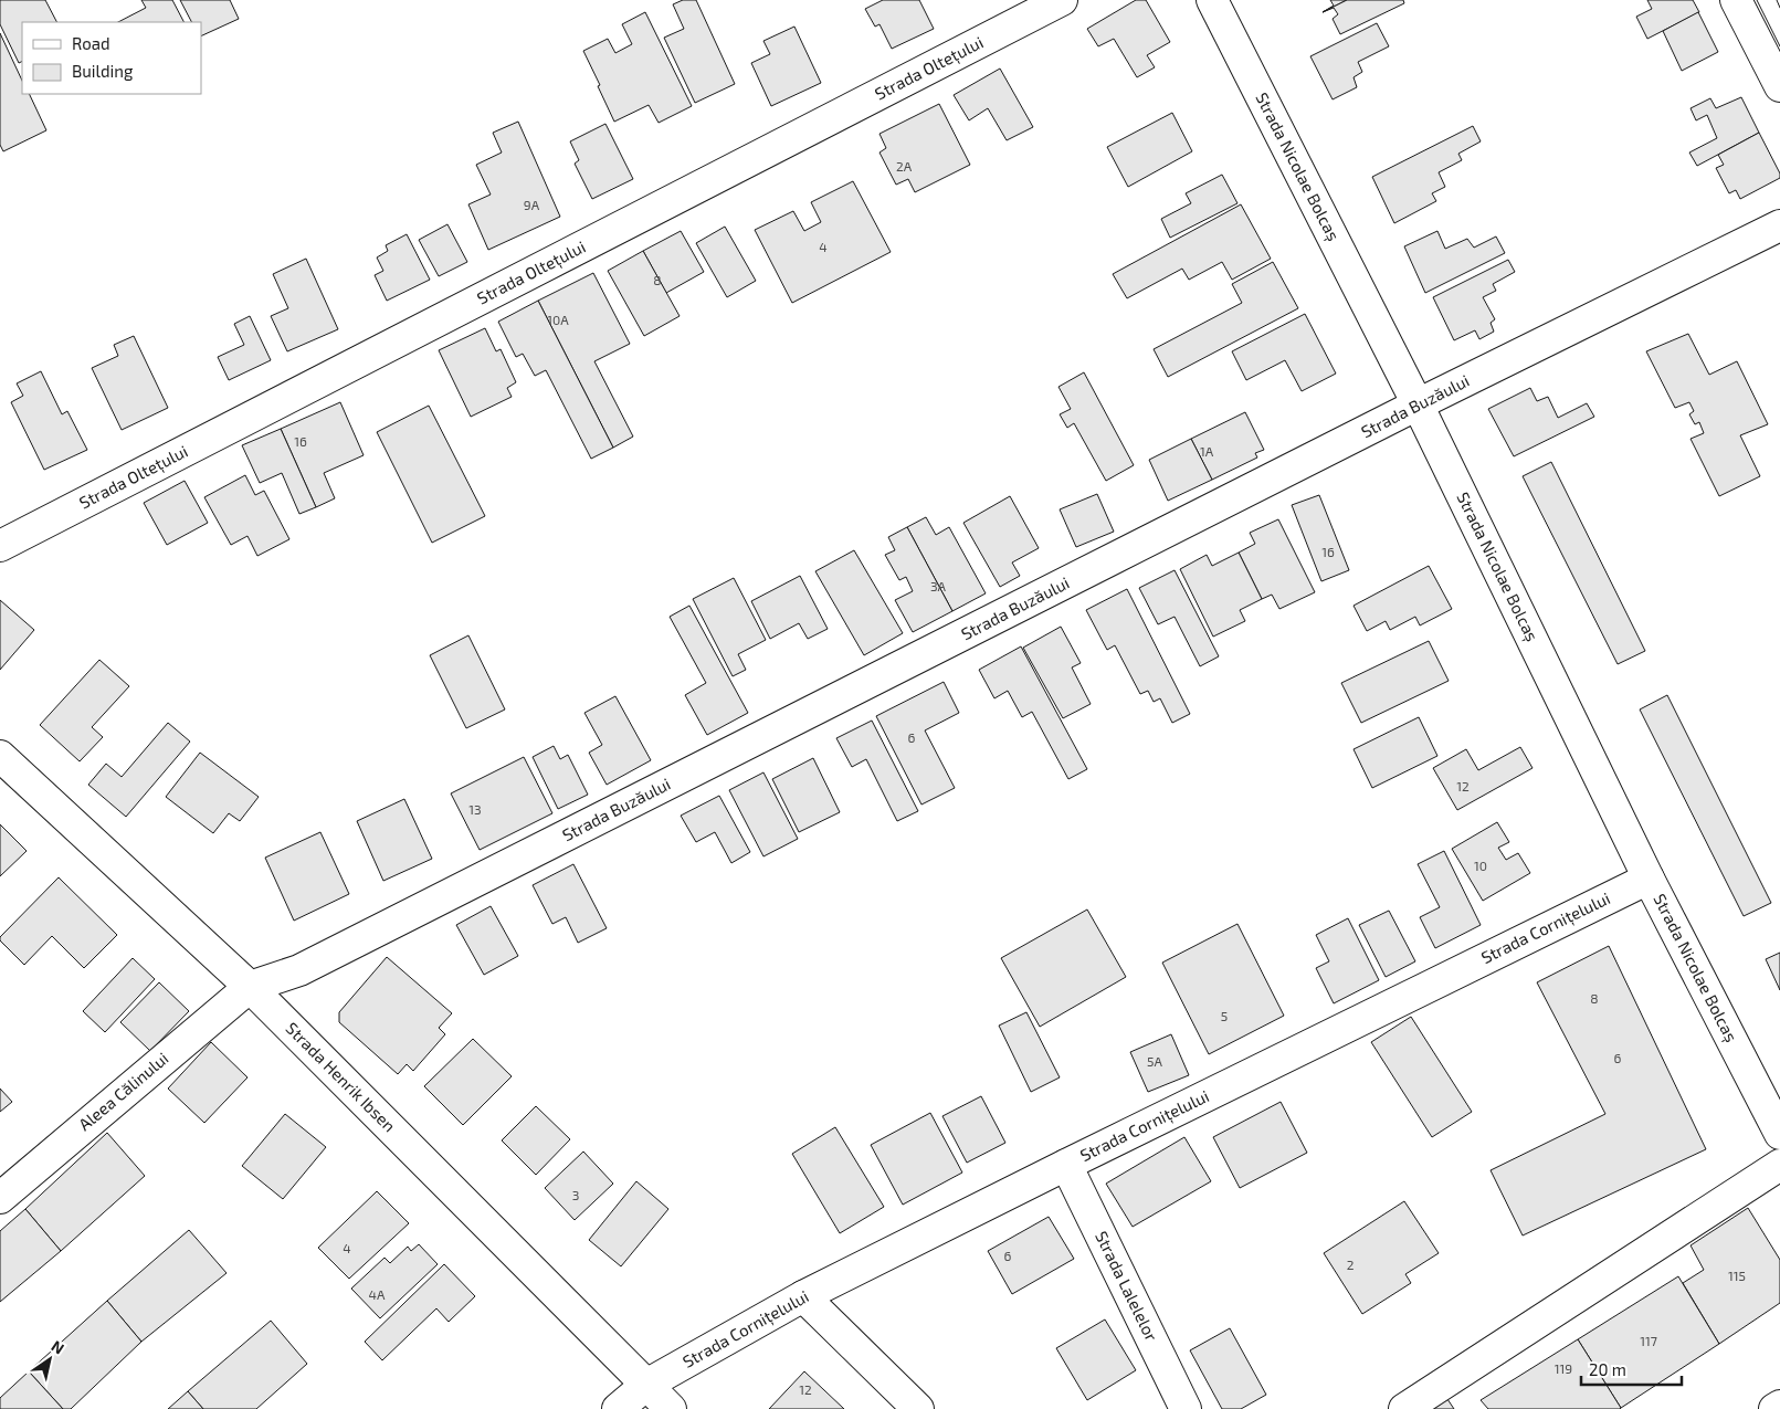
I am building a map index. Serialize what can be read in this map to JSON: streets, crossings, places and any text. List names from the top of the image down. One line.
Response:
{"streets":{"street":["Strada Oltețului","Strada Nicolae Bolcaș","Strada Buzăului","Strada Cornițelului","Strada Henrik Ibsen","Aleea Călinului","Strada Lalelelor"]},"crossings":[["Strada Nicolae Bolcaș","Strada Buzăului"],["Strada Nicolae Bolcaș","Strada Cornițelului"],["Strada Buzăului","Strada Henrik Ibsen"],["Strada Buzăului","Aleea Călinului"],["Strada Cornițelului","Strada Henrik Ibsen"],["Strada Cornițelului","Strada Lalelelor"],["Strada Henrik Ibsen","Aleea Călinului"]],"house_numbers":["2A","9A","4","8","10A","16","1A","16","3A","6","12","13","10","8","5","6","5A","3","4","6","2","115","4A","117","119","12"],"legend":["Road","Building"],"scale_bar":"20 m","north":"top right"}
